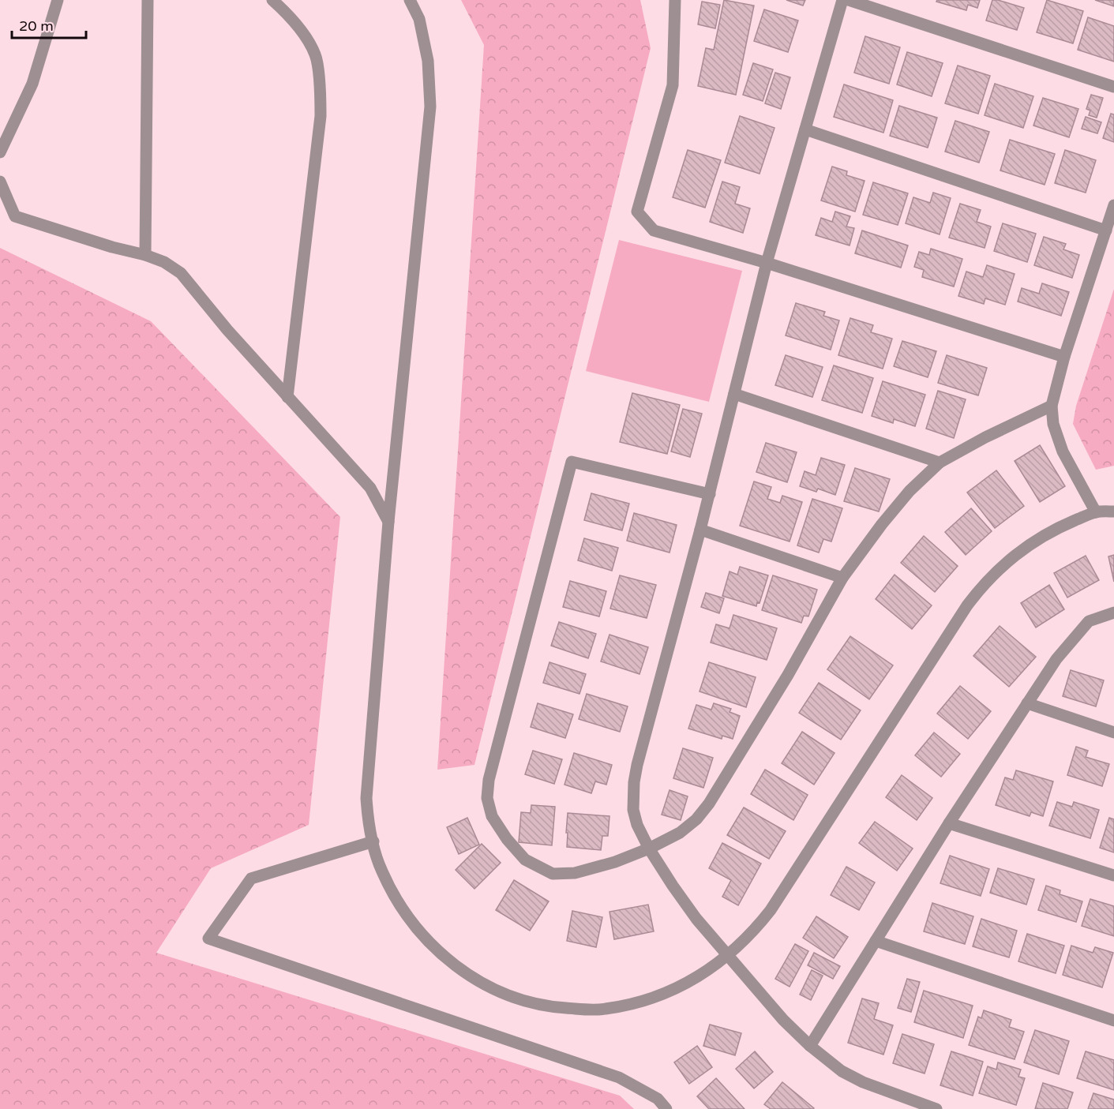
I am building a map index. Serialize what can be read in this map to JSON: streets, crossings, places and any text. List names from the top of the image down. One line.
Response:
{"scale_bar":"20 m"}
